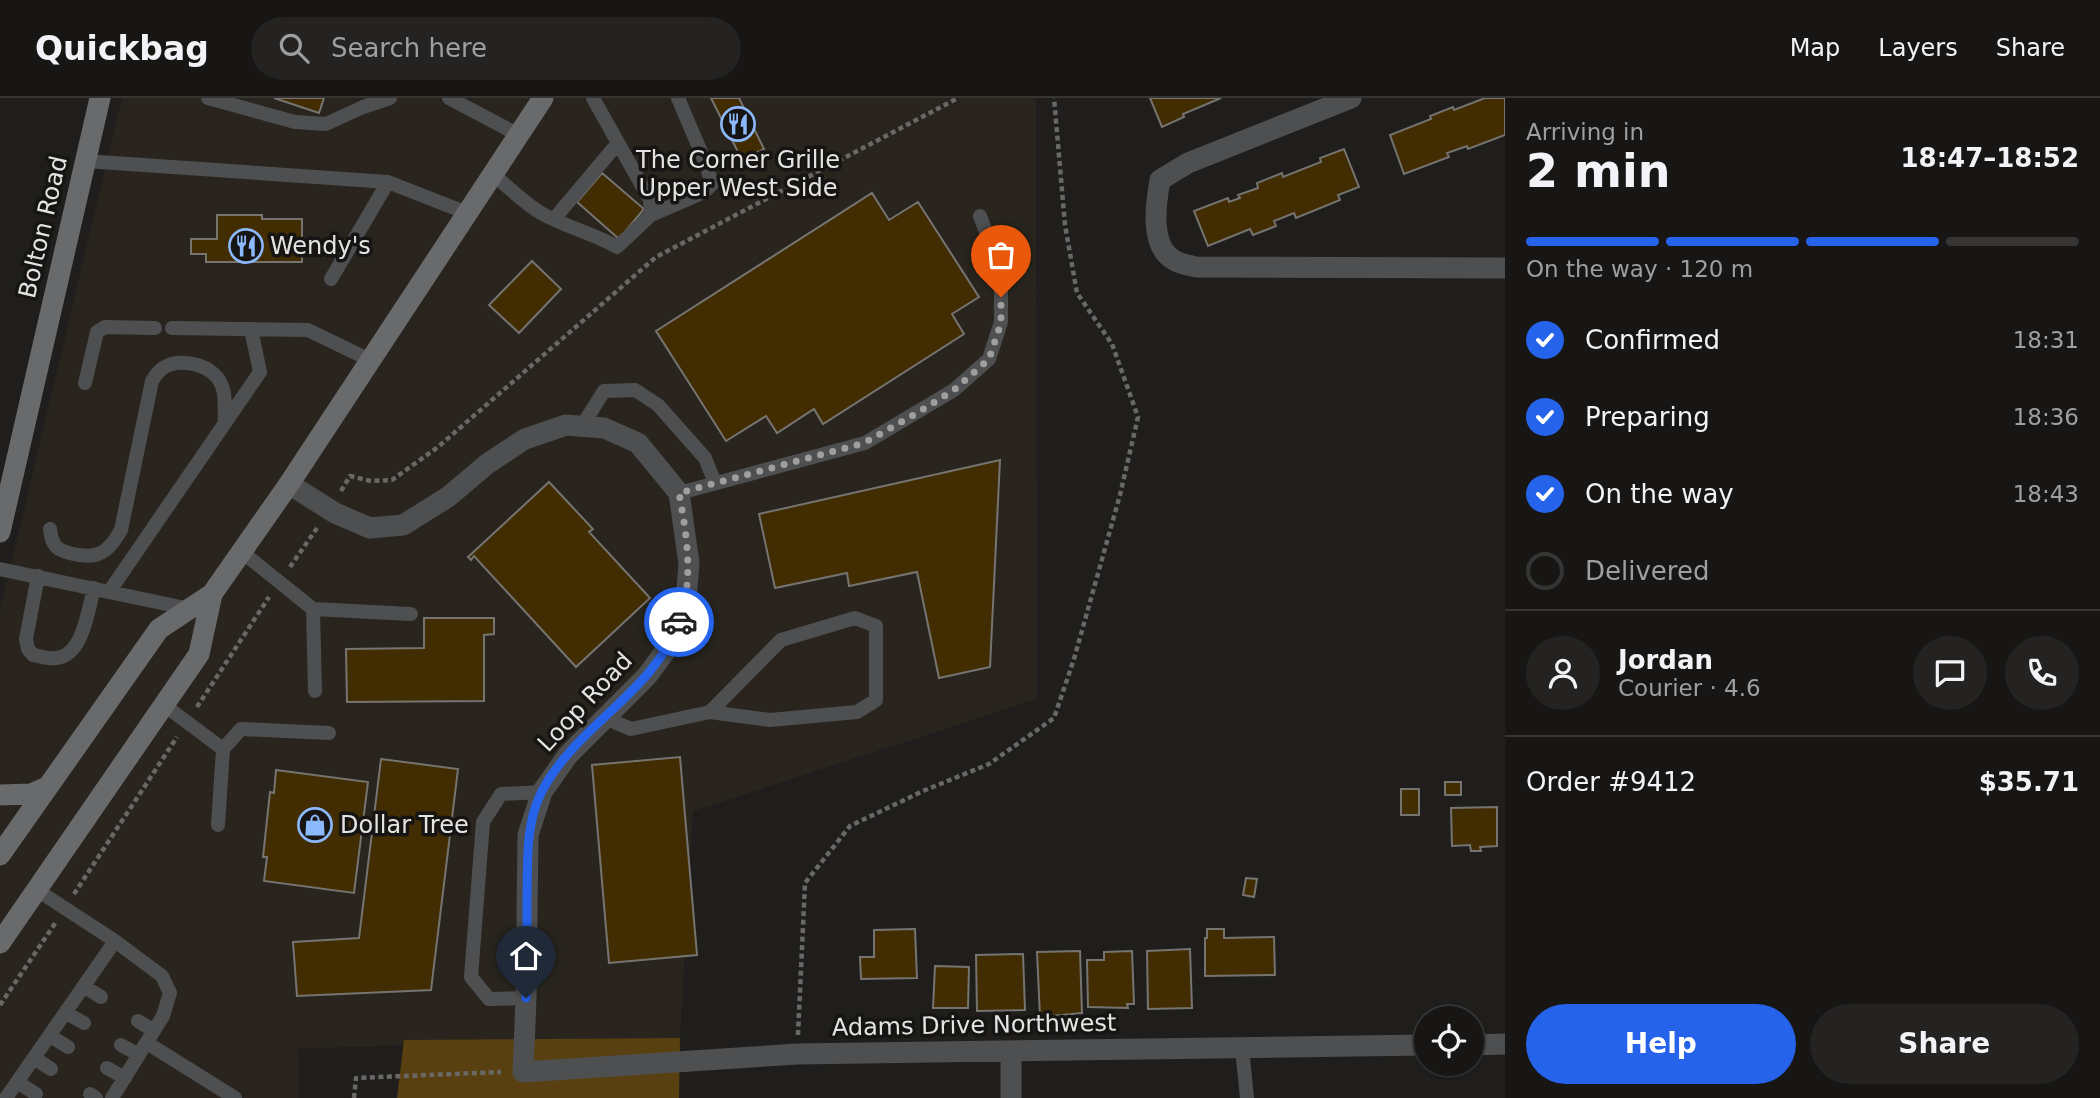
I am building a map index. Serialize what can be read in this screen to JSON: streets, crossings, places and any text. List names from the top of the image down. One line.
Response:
{"streets":{"main road":["Bolton Road"],"street":["Loop Road","Adams Drive Northwest"]},"crossings":[["Loop Road","Adams Drive Northwest"]],"places":{"restaurant":["The Corner Grille Upper West Side","Wendy's"],"shop":["Dollar Tree"]},"page":{"header":"Quickbag","search":"Search here","nav":["Map","Layers","Share"],"heading":["2 min","Arriving in","18:47–18:52"],"panel":["Jordan","Courier · 4.6","Order #9412","$35.71"],"bar":"On the way · 120 m","list":[["Confirmed","18:31"],["Preparing","18:36"],["On the way","18:43"],"Delivered"],"buttons":["Help","Share"]}}
